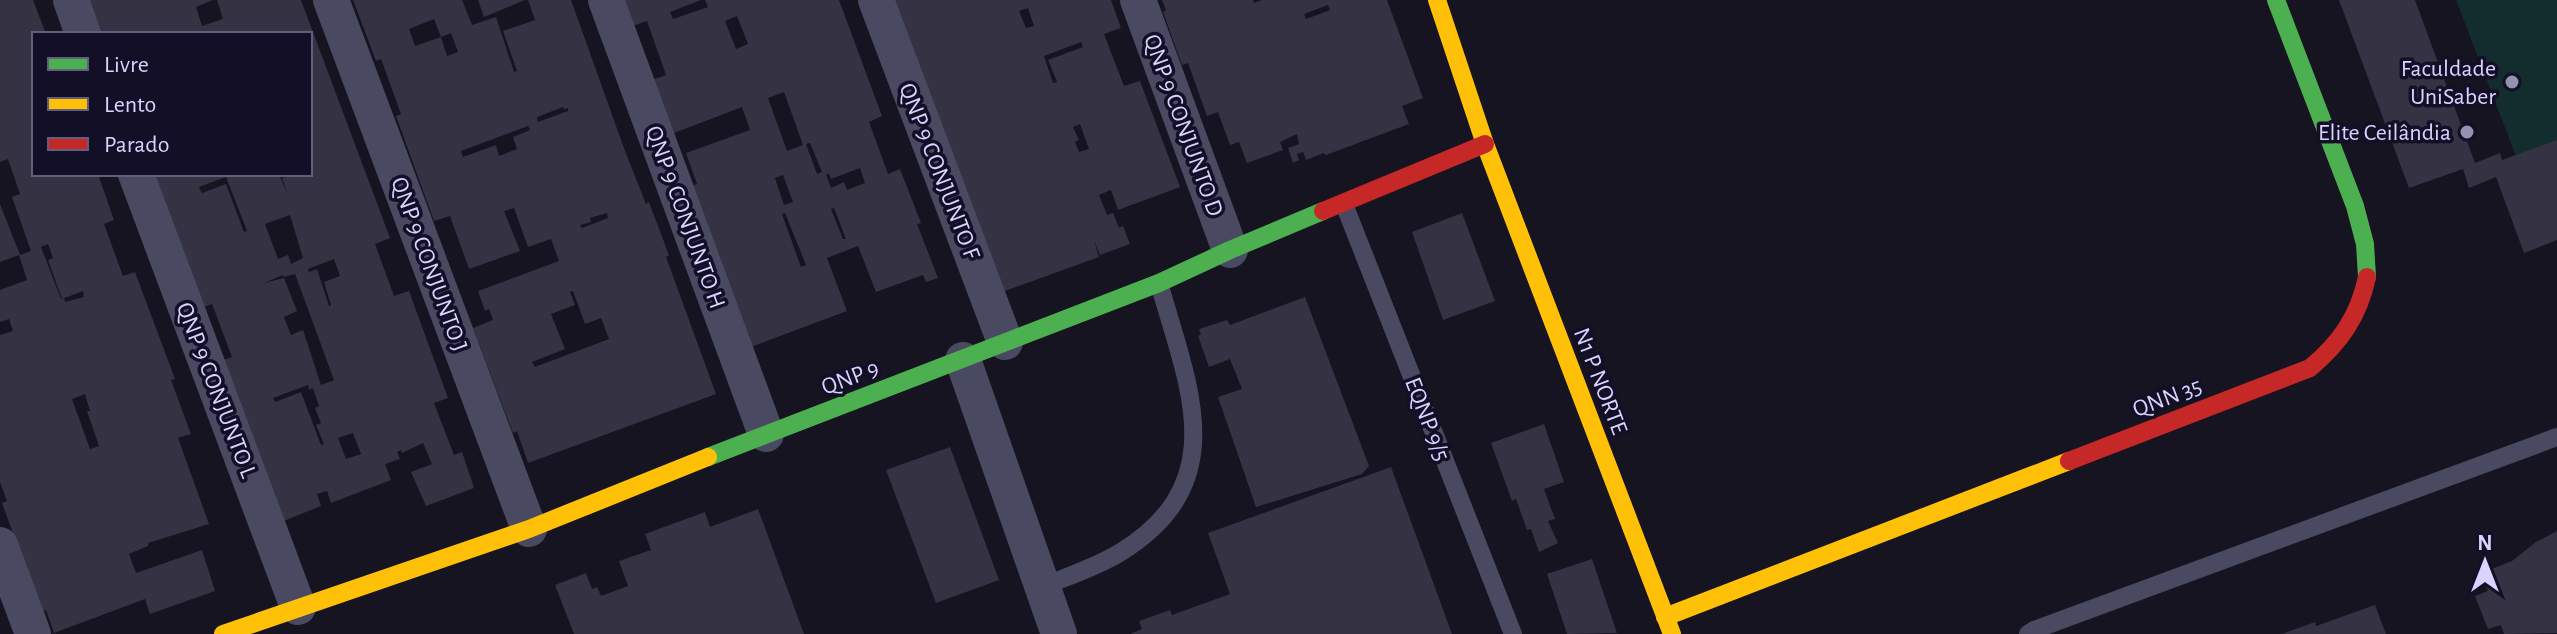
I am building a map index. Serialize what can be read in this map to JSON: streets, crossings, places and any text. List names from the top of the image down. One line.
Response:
{"streets":{"street":["QNP 9 CONJUNTO D","QNP 9 CONJUNTO F","QNP 9 CONJUNTO H","QNP 9 CONJUNTO J","QNP 9","N1 P NORTE","QNP 9 CONJUNTO L","QNN 35"],"lane":["EQNP 9/5"]},"crossings":[["QNP 9 CONJUNTO D","QNP 9"],["QNP 9 CONJUNTO F","QNP 9"],["QNP 9 CONJUNTO H","QNP 9"],["QNP 9 CONJUNTO J","QNP 9"],["QNP 9","N1 P NORTE"],["QNP 9","QNP 9 CONJUNTO L"],["QNP 9","EQNP 9/5"],["N1 P NORTE","QNN 35"]],"places":["Faculdade UniSaber","Elite Ceilândia"],"legend":["Livre","Lento","Parado"],"north":"top"}
